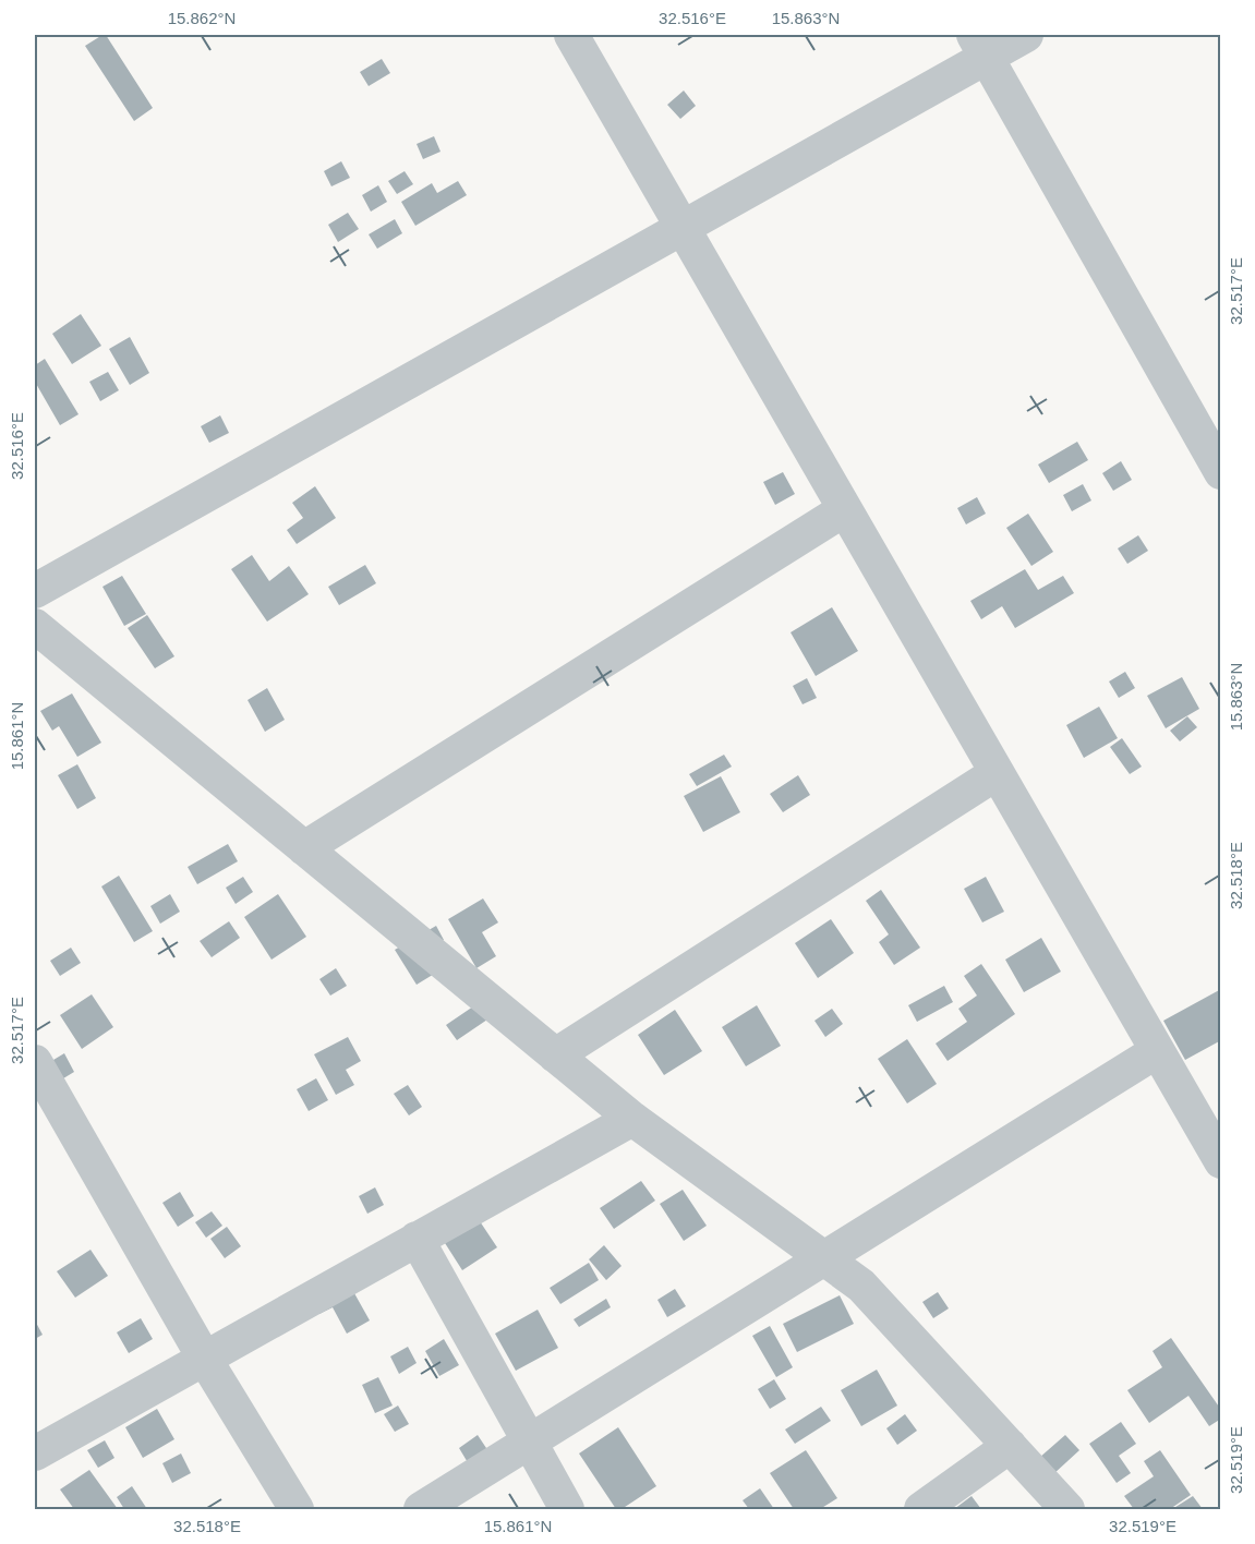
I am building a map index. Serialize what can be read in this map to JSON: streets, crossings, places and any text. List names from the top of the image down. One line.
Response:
{"coordinates":["15.862°N","32.516°E","15.863°N","32.517°E","15.861°N","32.518°E","32.519°E"]}
